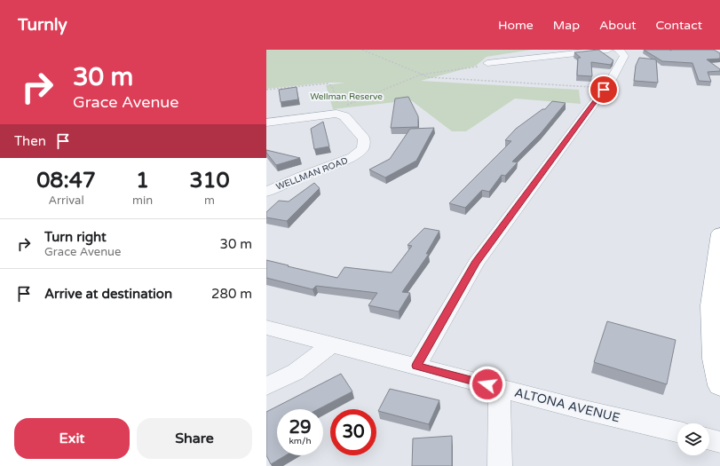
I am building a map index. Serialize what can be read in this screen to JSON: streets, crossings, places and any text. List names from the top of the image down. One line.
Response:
{"streets":{"street":["WELLMAN ROAD","ALTONA AVENUE"]},"parks":["Wellman Reserve"],"page":{"header":"Turnly","nav":["Home","Map","About","Contact"],"turn":["30 m","Grace Avenue"],"then":"Then","eta":["08:47","Arrival","1","min","310","m"],"list":[{"name":"Turn right","note":"Grace Avenue","value":"30 m"},{"name":"Arrive at destination","value":"280 m"}],"speed":"29 km/h","limit":"30","buttons":["Exit","Share"]}}
